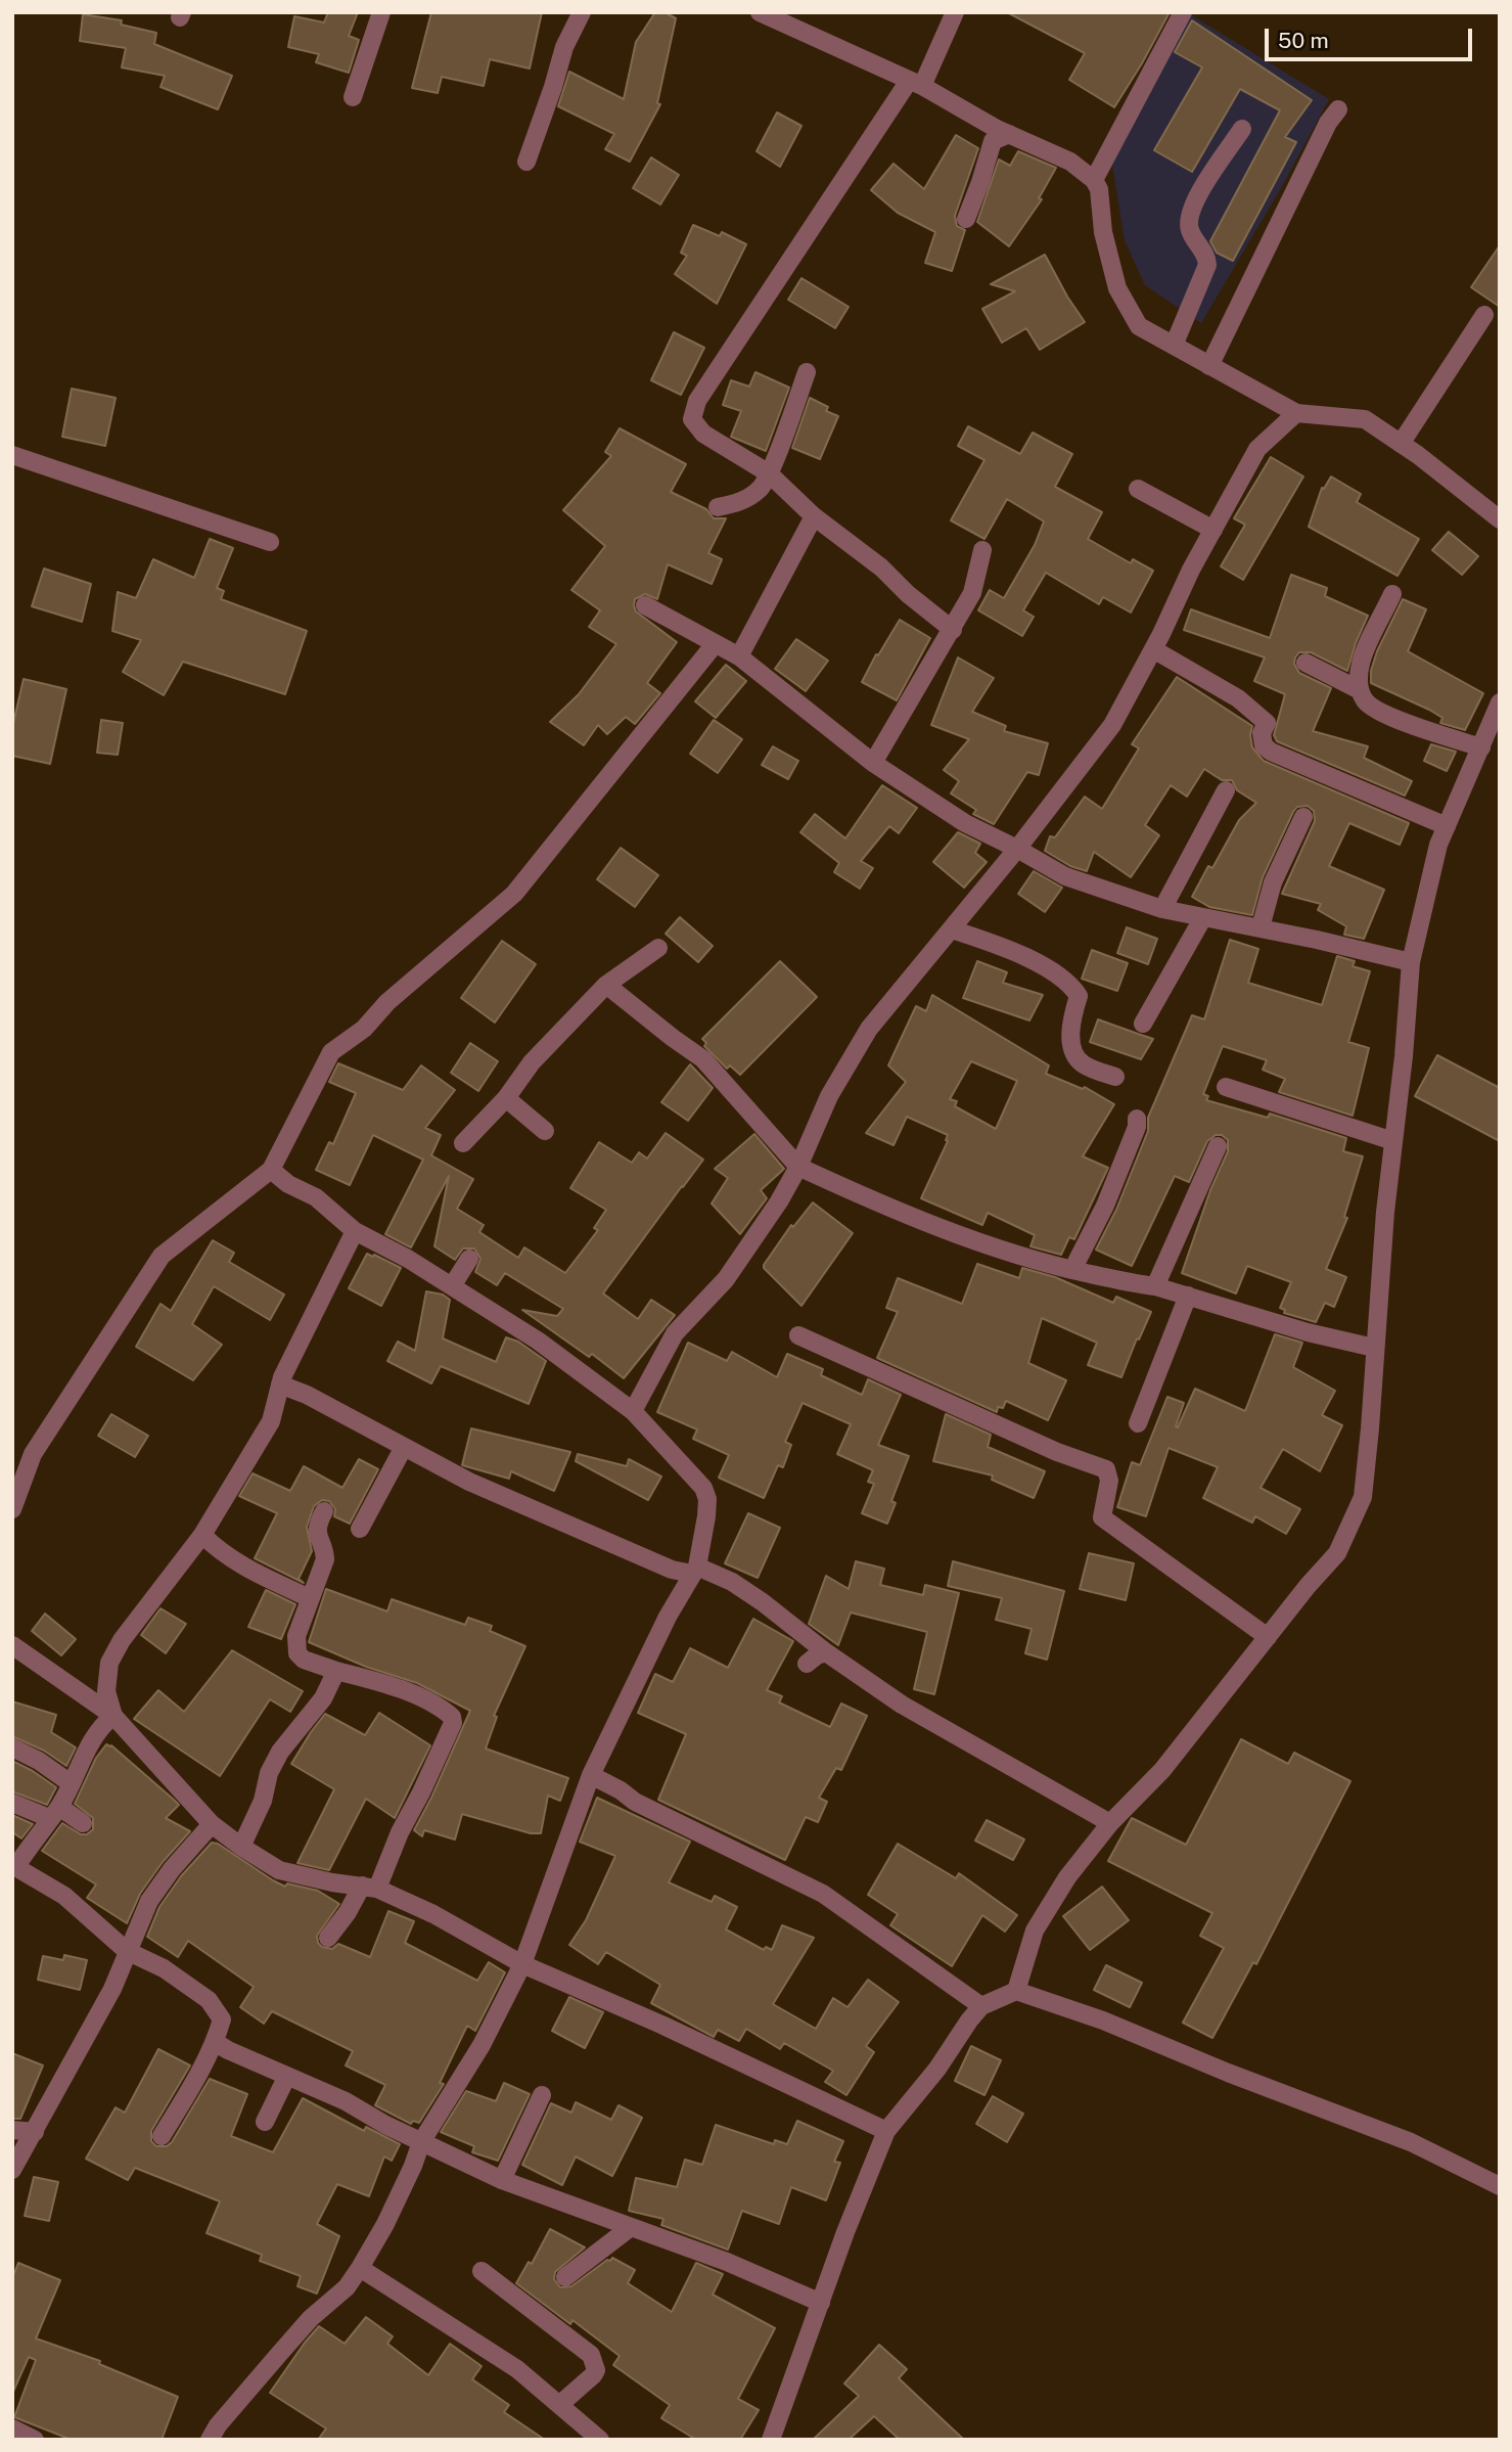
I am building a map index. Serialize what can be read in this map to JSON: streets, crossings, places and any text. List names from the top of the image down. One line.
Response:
{"scale_bar":"50 m"}
